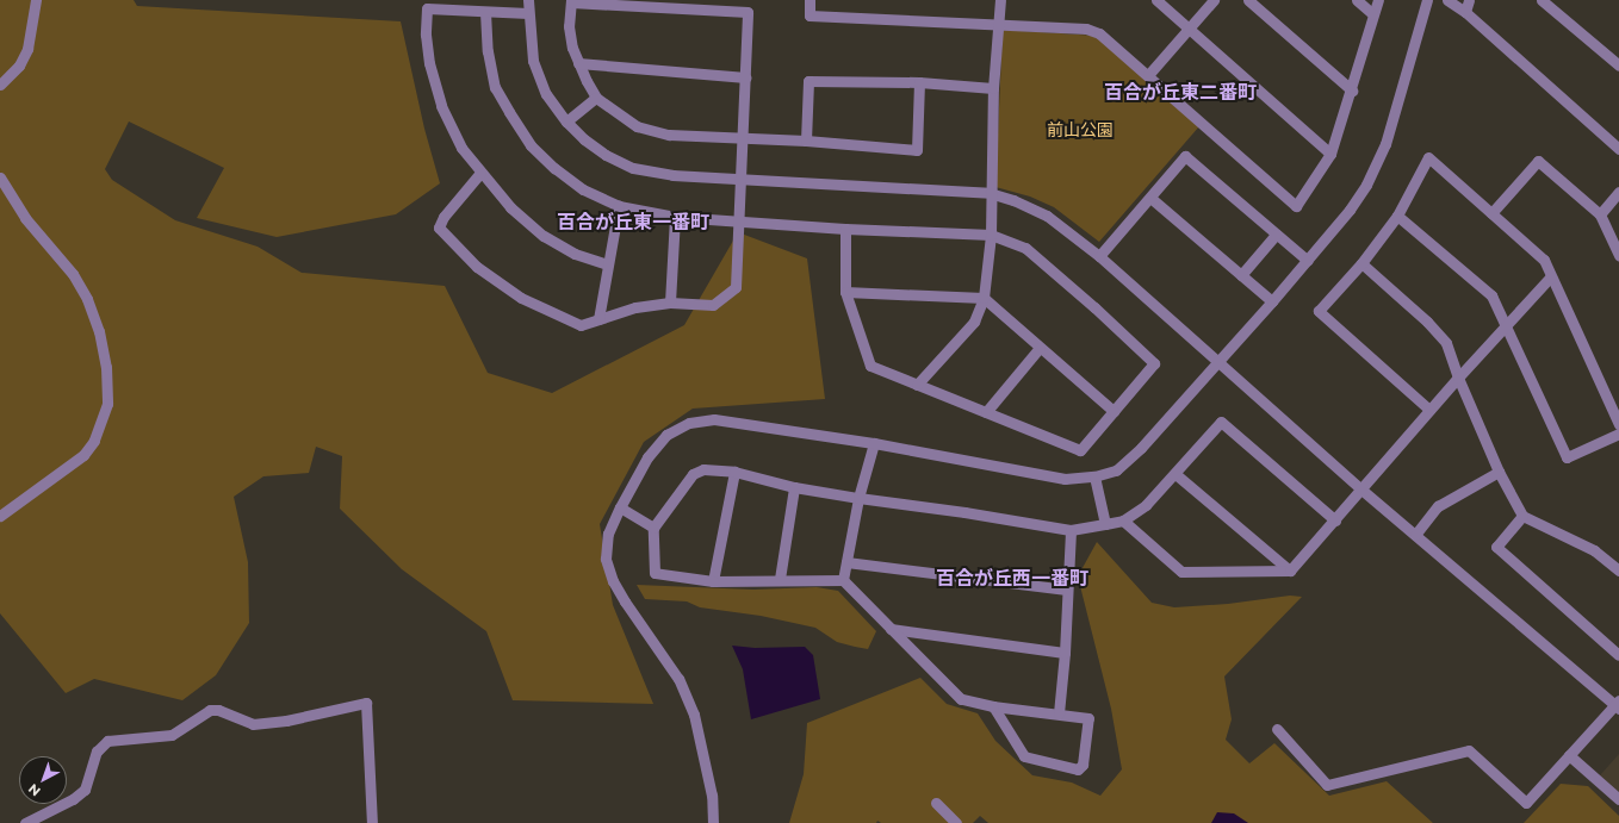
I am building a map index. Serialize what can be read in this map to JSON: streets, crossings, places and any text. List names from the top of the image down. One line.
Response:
{"districts":["百合が丘東二番町","百合が丘東一番町","百合が丘西一番町"],"parks":["前山公園"],"north":"bottom left"}
